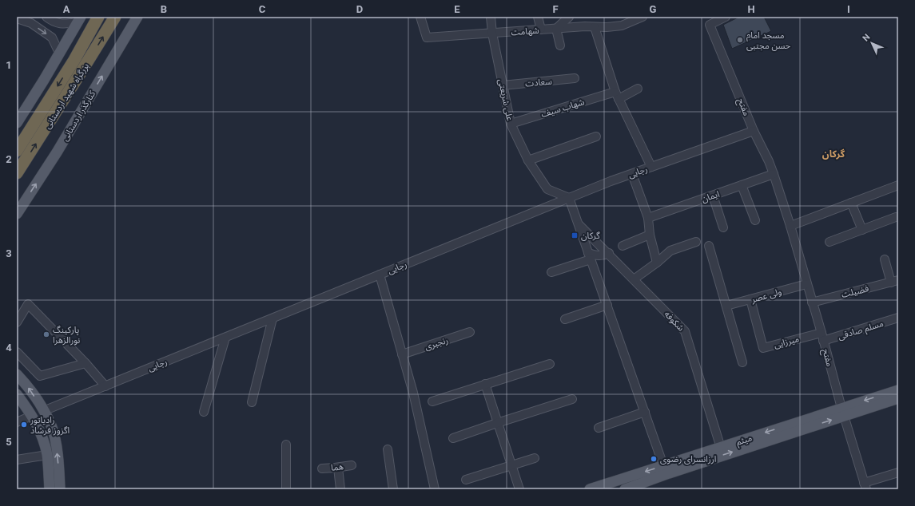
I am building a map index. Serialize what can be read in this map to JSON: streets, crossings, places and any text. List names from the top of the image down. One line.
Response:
{"streets":{"highway":["بزرگراه شهید اردستانی"],"main road":["کنارگذر اردستانی","میثم"],"street":["شهامت","سعادت","علی شریعتی","مفتح","شهاب سیف","رجایی","ایمان","فضیلت","ولی عصر","شکوفه","مسلم صادقی","میرزایی","رنجبری","هما"]},"crossings":[["شهامت","علی شریعتی"],["سعادت","علی شریعتی"],["علی شریعتی","شهاب سیف"],["علی شریعتی","رجایی"],["مفتح","رجایی"],["مفتح","ایمان"],["مفتح","فضیلت"],["مفتح","ولی عصر"],["مفتح","مسلم صادقی"],["مفتح","میرزایی"],["مفتح","میثم"],["ولی عصر","میرزایی"],["شکوفه","میثم"]],"districts":["گرکان"],"places":{"other":["مسجد امام حسن مجتبی","پارکینگ نورالزهرا","رادیاتور اگزوز فرشاد","ارزانسرای رضوی"],"transit":["گرکان"]},"north":"top left","grid":{"columns":["A","B","C","D","E","F","G","H","I"],"rows":["1","2","3","4","5"]}}
